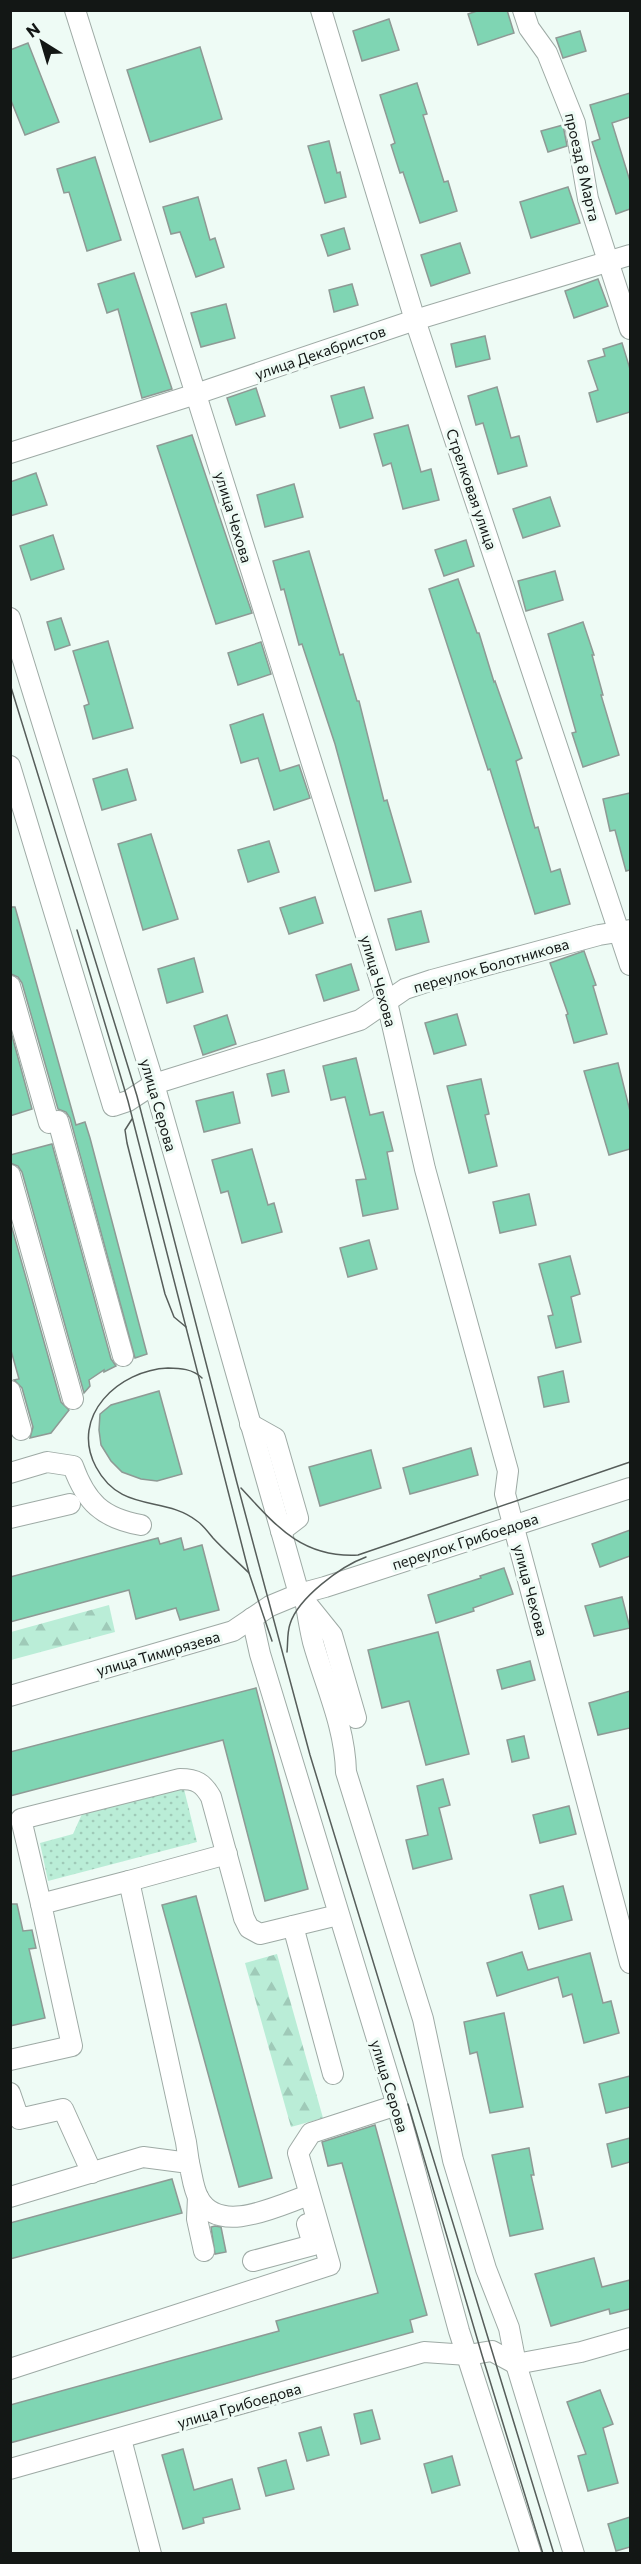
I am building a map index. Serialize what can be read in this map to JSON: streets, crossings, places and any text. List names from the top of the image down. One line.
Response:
{"streets":{"street":["проезд 8 Марта","улица Декабристов","Стрелковая улица","улица Чехова","переулок Болотникова","улица Серова","переулок Грибоедова","улица Тимирязева","улица Грибоедова"]},"crossings":[["проезд 8 Марта","улица Декабристов"],["улица Декабристов","Стрелковая улица"],["улица Декабристов","улица Чехова"],["Стрелковая улица","переулок Болотникова"],["улица Чехова","переулок Болотникова"],["улица Чехова","переулок Грибоедова"],["переулок Болотникова","улица Серова"],["улица Серова","переулок Грибоедова"],["улица Серова","улица Тимирязева"],["улица Серова","улица Грибоедова"],["переулок Грибоедова","улица Тимирязева"]],"north":"top left"}
